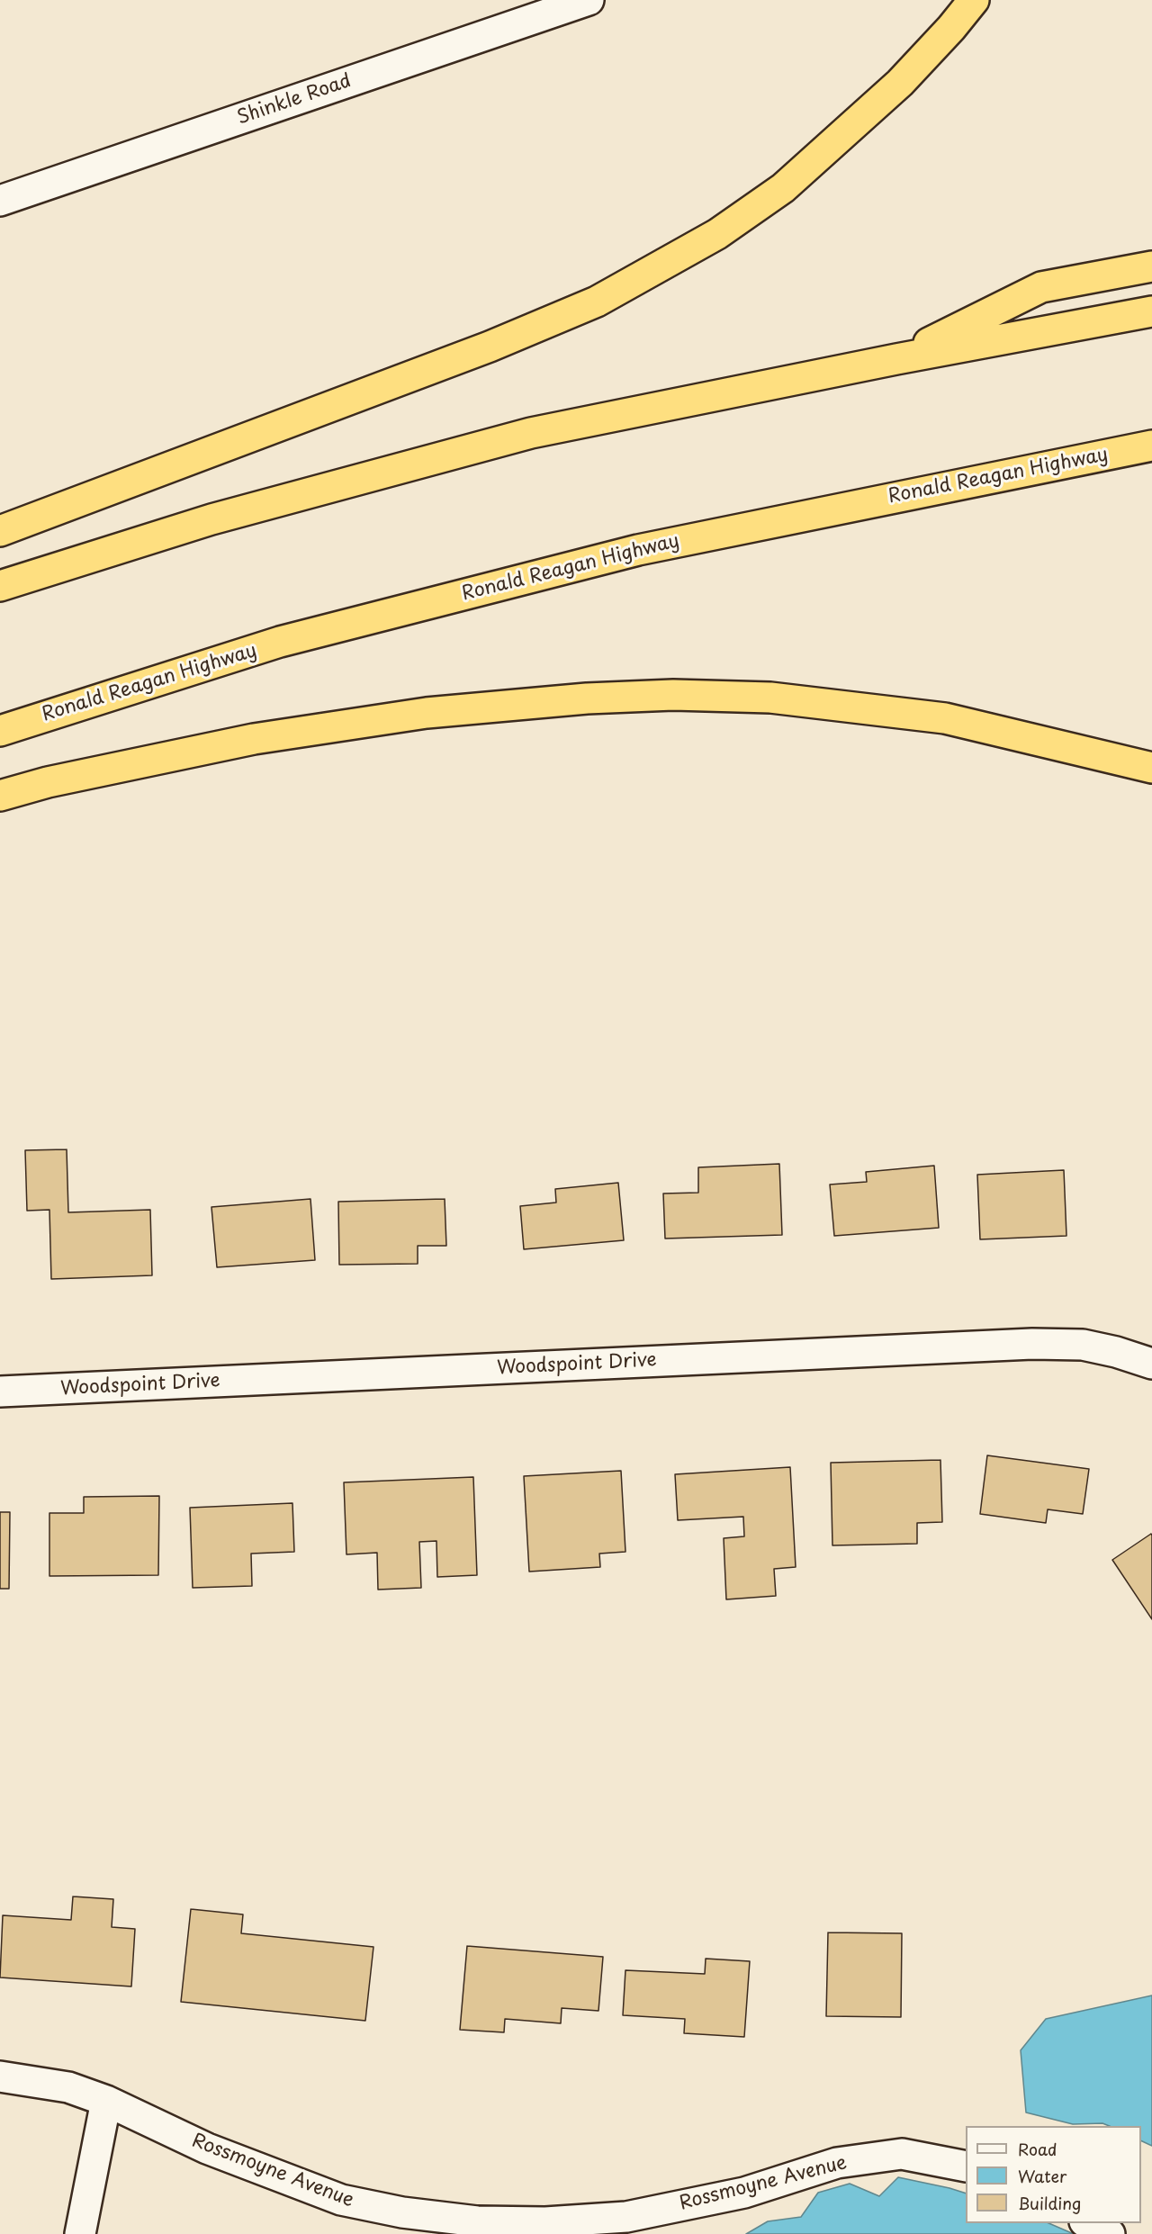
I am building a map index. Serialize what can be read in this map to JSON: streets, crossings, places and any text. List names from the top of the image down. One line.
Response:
{"streets":{"highway":["Ronald Reagan Highway"],"street":["Shinkle Road","Woodspoint Drive","Rossmoyne Avenue"]},"legend":["Road","Water","Building"]}
